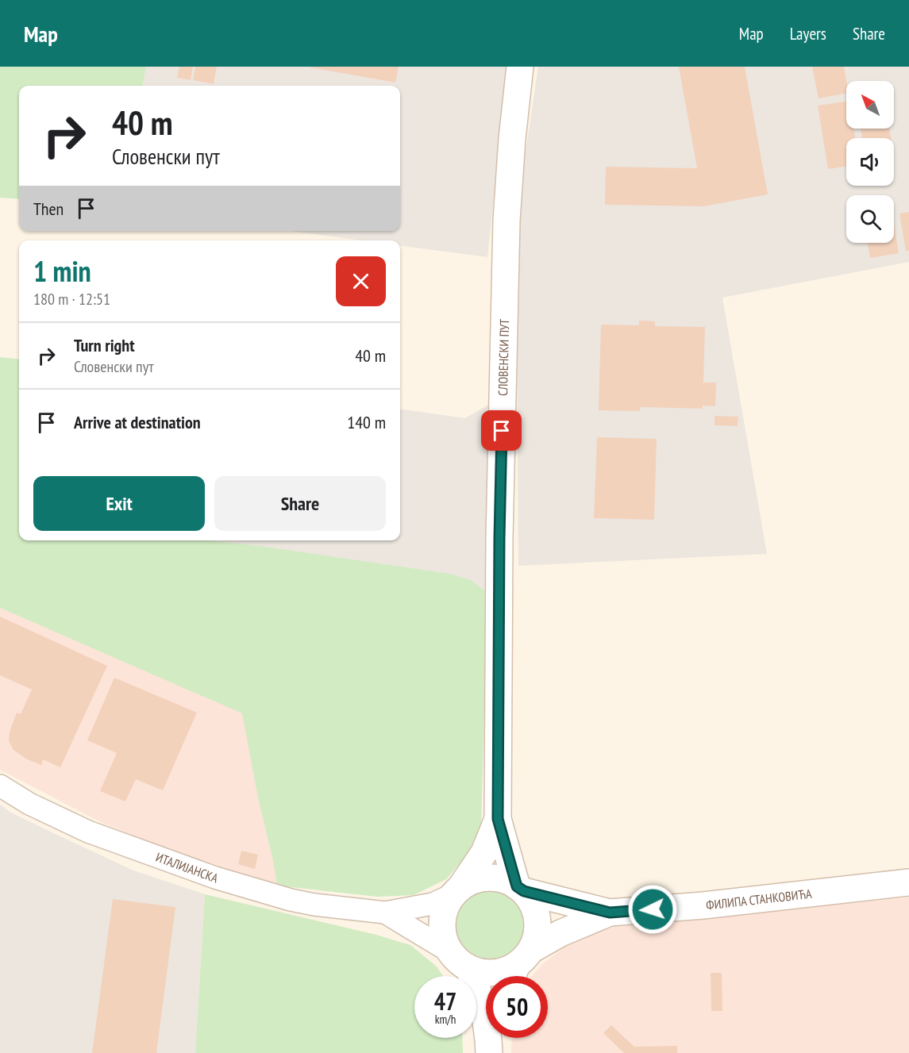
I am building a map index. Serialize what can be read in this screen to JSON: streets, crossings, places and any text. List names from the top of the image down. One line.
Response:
{"streets":{"main road":["СЛОВЕНСКИ ПУТ","ФИЛИПА СТАНКОВИЋА"],"street":["ИТАЛИЈАНСКА"]},"crossings":[["СЛОВЕНСКИ ПУТ","ИТАЛИЈАНСКА"],["СЛОВЕНСКИ ПУТ","ФИЛИПА СТАНКОВИЋА"],["ИТАЛИЈАНСКА","ФИЛИПА СТАНКОВИЋА"]],"north":"top left","page":{"header":"Map","nav":["Map","Layers","Share"],"turn":["40 m","Словенски пут"],"then":"Then","heading":["1 min","180 m · 12:51"],"list":[{"name":"Turn right","note":"Словенски пут","value":"40 m"},{"name":"Arrive at destination","value":"140 m"}],"buttons":["Exit","Share"],"speed":"47 km/h","limit":"50"}}
